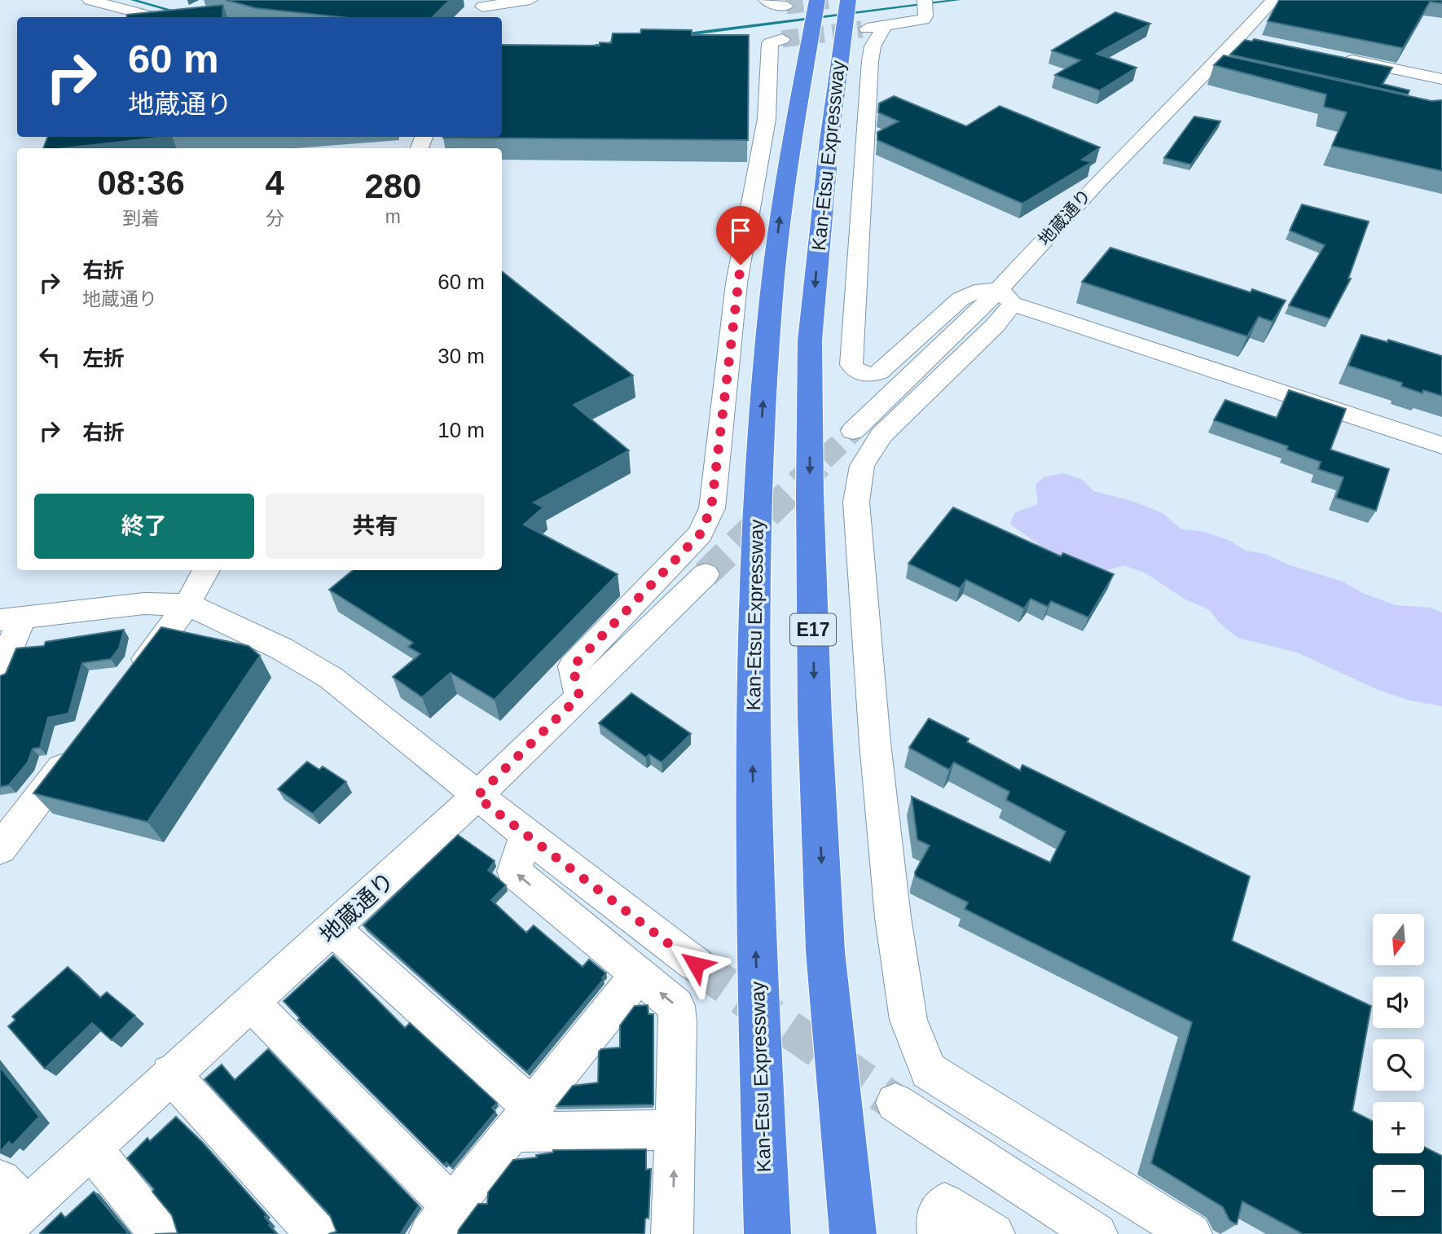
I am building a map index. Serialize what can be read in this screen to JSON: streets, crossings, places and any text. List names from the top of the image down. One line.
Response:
{"streets":{"highway":["Kan-Etsu Expressway","E17"],"street":["地蔵通り"]},"north":"bottom","page":{"turn":["60 m","地蔵通り"],"eta":["08:36","到着","4","分","280","m"],"list":[{"name":"右折","note":"地蔵通り","value":"60 m"},{"name":"左折","value":"30 m"},{"name":"右折","value":"10 m"}],"buttons":["終了","共有"],"map_buttons":["+","−"]}}
